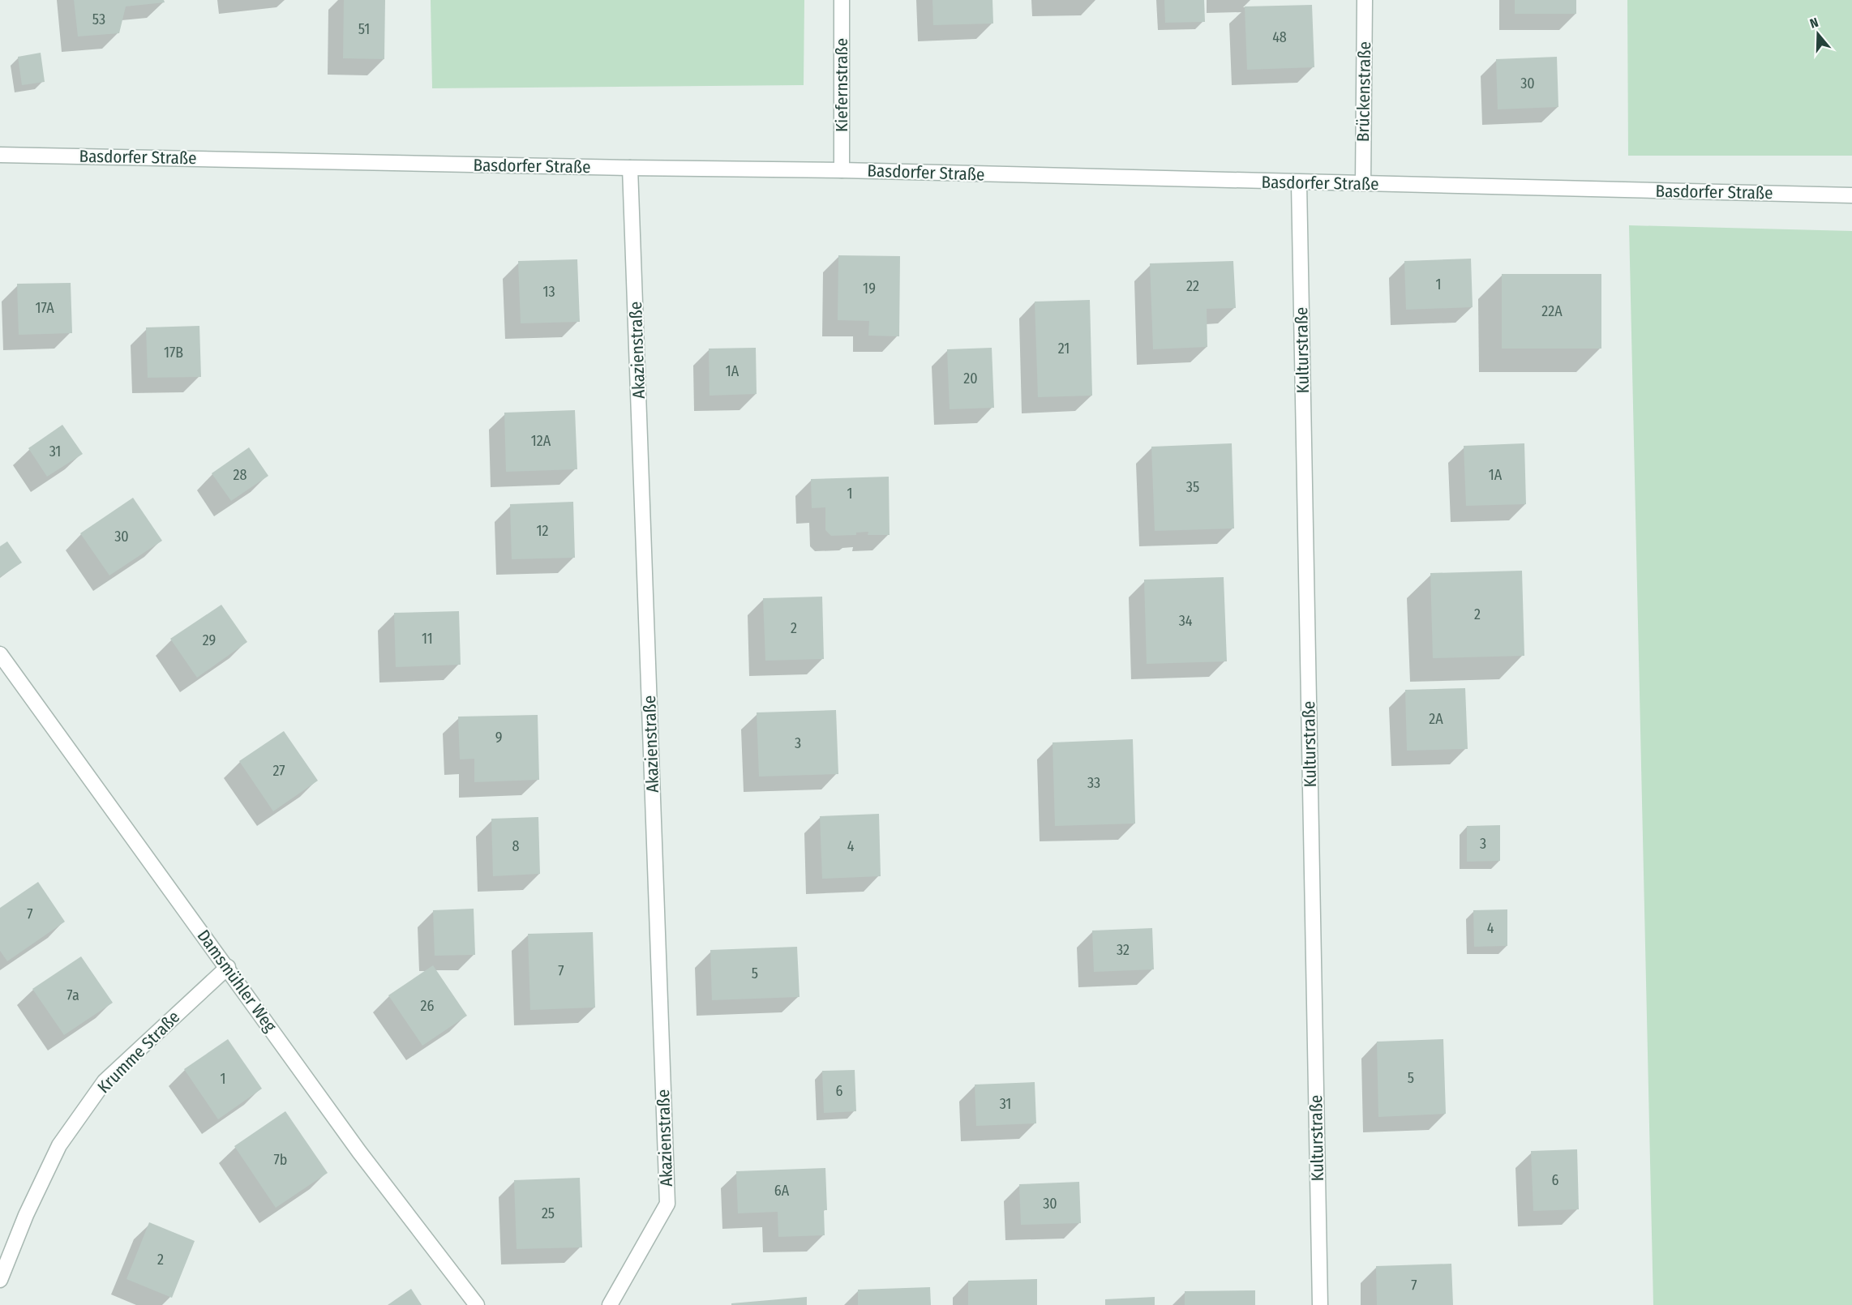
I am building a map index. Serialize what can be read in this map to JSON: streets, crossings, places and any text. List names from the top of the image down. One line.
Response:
{"streets":{"street":["Kiefernstraße","Brückenstraße","Basdorfer Straße","Akazienstraße","Kulturstraße","Damsmühler Weg","Krumme Straße"]},"crossings":[["Kiefernstraße","Basdorfer Straße"],["Brückenstraße","Basdorfer Straße"],["Basdorfer Straße","Akazienstraße"],["Basdorfer Straße","Kulturstraße"],["Damsmühler Weg","Krumme Straße"]],"house_numbers":["53","51","48","30","1","22","19","13","17A","22A","21","17B","1A","20","12A","31","28","1A","35","1","12","30","2","34","2","11","29","2A","9","3","27","33","3","8","4","7","4","32","7","5","7a","26","5","1","6","31","7b","6","6A","30","25","2","7"],"north":"top"}
